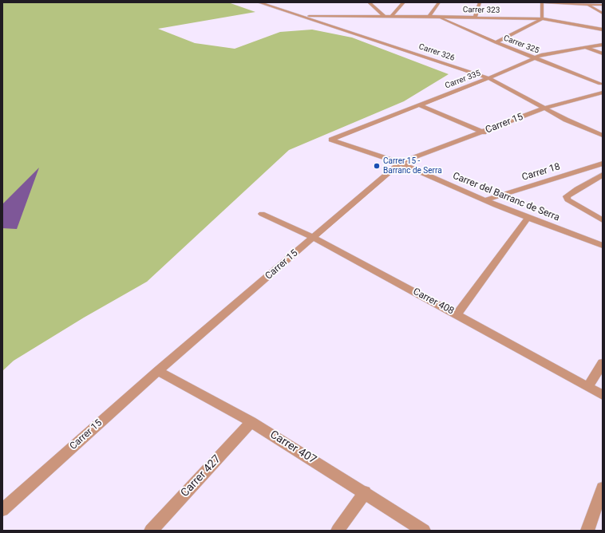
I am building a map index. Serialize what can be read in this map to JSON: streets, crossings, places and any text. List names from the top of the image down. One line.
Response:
{"streets":{"street":["Carrer 323","Carrer 325","Carrer 326","Carrer 335","Carrer 15","Carrer 18","Carrer del Barranc de Serra","Carrer 408","Carrer 407","Carrer 427"]},"crossings":[["Carrer 323","Carrer 325"],["Carrer 323","Carrer 326"],["Carrer 325","Carrer 335"],["Carrer 326","Carrer 335"],["Carrer 326","Carrer 15"],["Carrer 335","Carrer del Barranc de Serra"],["Carrer 15","Carrer del Barranc de Serra"],["Carrer 15","Carrer 408"],["Carrer 15","Carrer 407"],["Carrer 18","Carrer del Barranc de Serra"],["Carrer 407","Carrer 427"]],"places":["Carrer 15 - Barranc de Serra"]}
